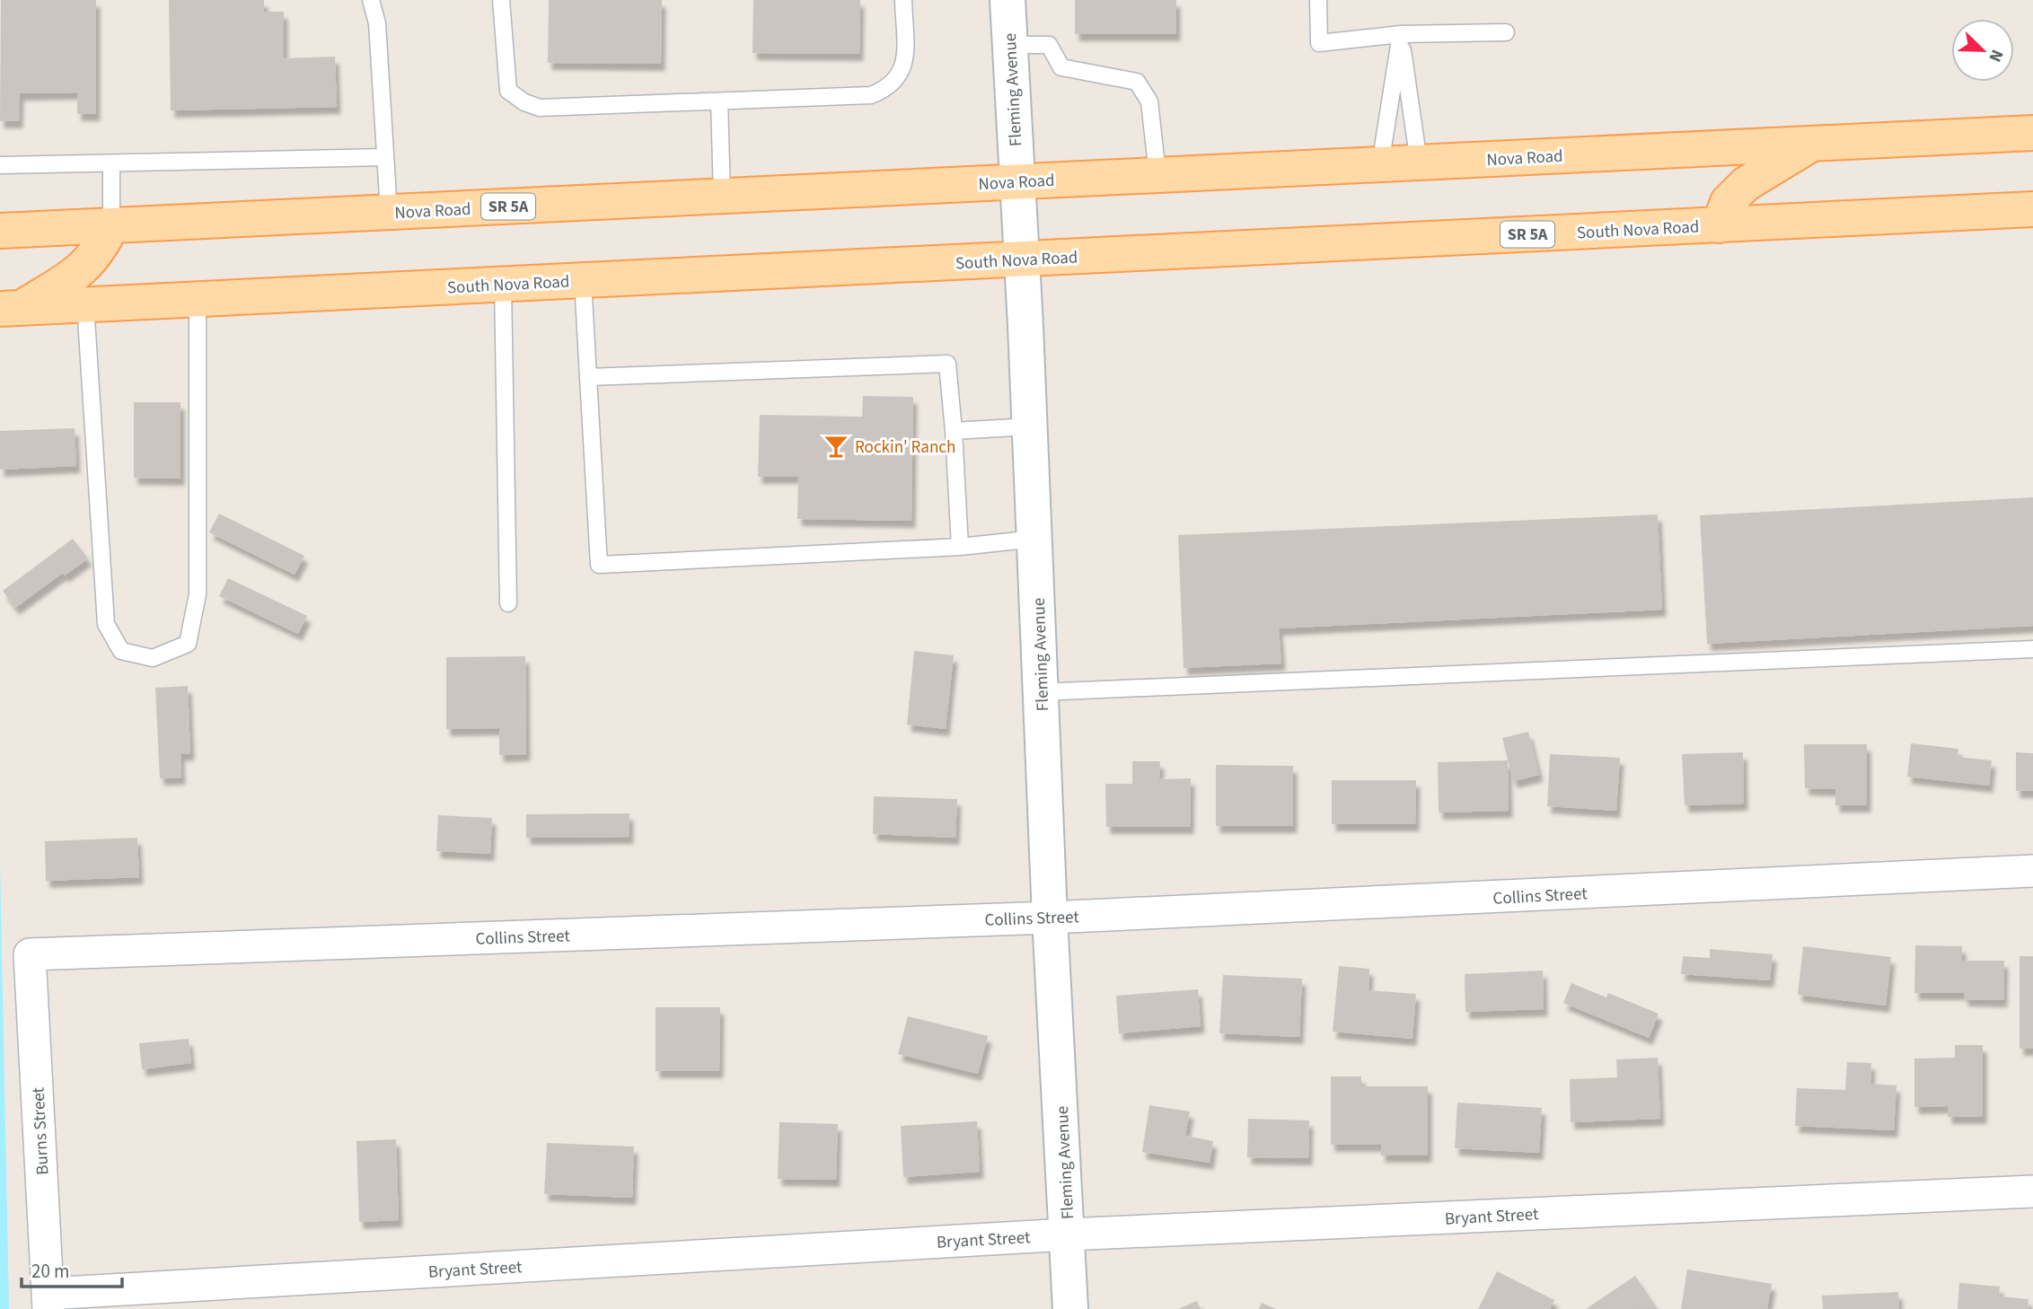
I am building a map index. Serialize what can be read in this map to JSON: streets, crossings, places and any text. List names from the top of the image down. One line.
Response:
{"streets":{"main road":["Nova Road","SR 5A","South Nova Road"],"street":["Fleming Avenue","Collins Street","Burns Street","Bryant Street"]},"crossings":[["Fleming Avenue","Nova Road"],["Fleming Avenue","South Nova Road"],["Fleming Avenue","Collins Street"],["Fleming Avenue","Bryant Street"],["Collins Street","Burns Street"],["Burns Street","Bryant Street"]],"places":{"bar":["Rockin' Ranch"]},"scale_bar":"20 m","north":"bottom right"}
